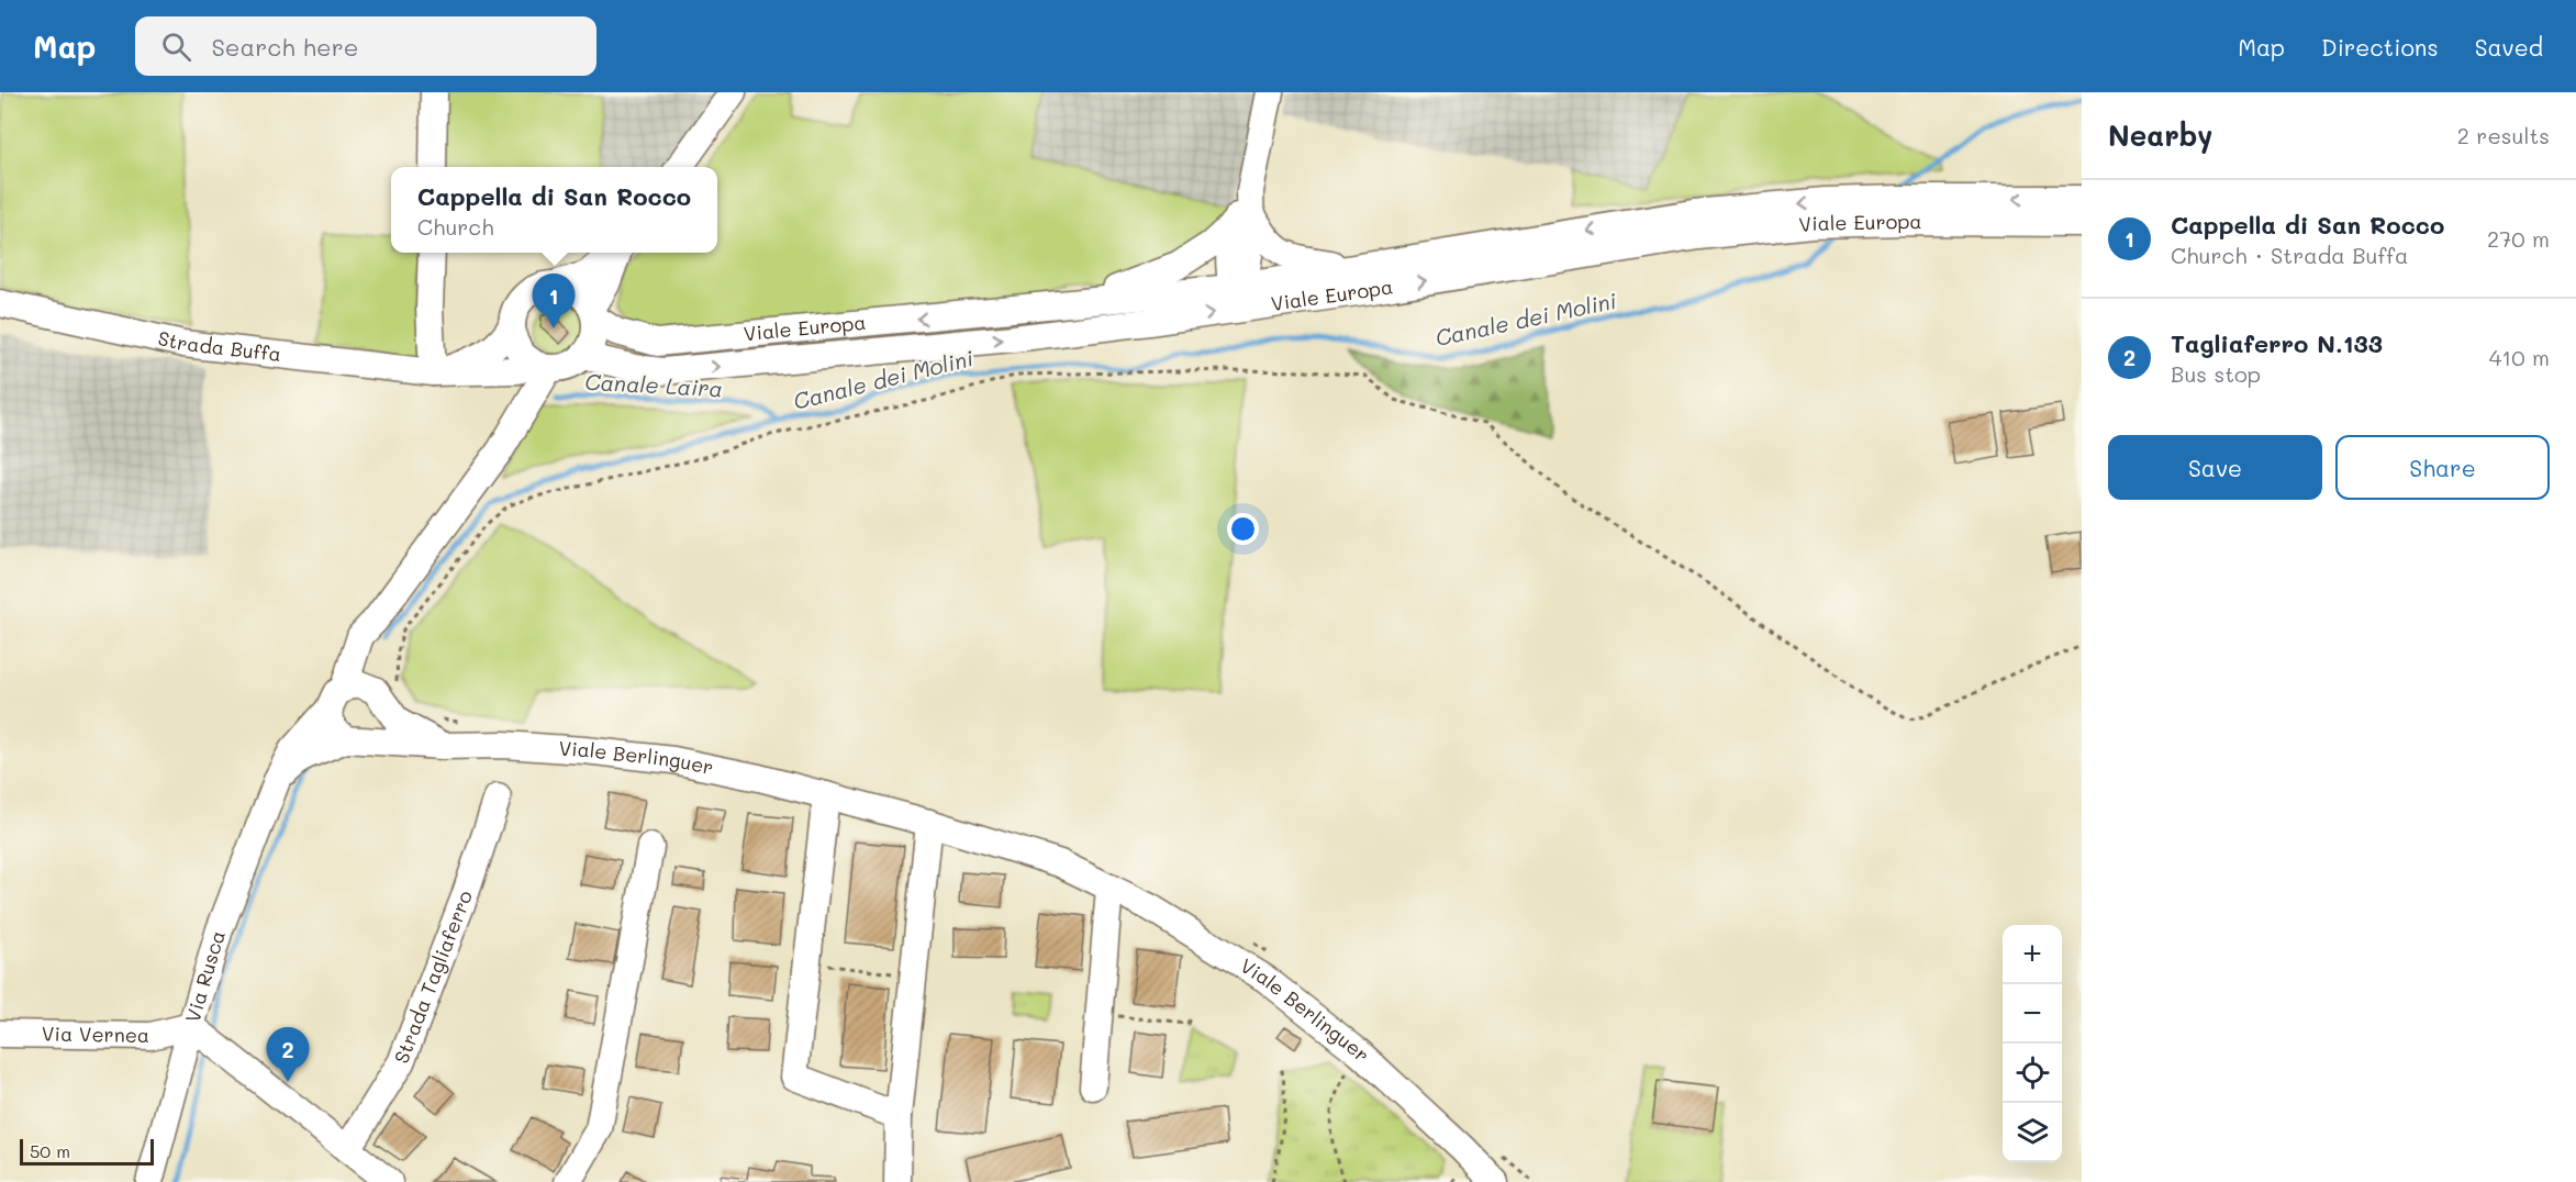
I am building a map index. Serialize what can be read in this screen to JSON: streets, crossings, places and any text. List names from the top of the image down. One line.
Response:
{"streets":{"street":["Viale Europa","Strada Buffa","Viale Berlinguer","Via Rusca","Strada Tagliaferro","Via Vernea"]},"crossings":[["Viale Europa","Strada Buffa"],["Viale Berlinguer","Via Rusca"],["Via Rusca","Via Vernea"]],"water":["Canale dei Molini","Canale Laira"],"scale_bar":"50 m","page":{"header":"Map","search":"Search here","nav":["Map","Directions","Saved"],"heading":["Nearby","2 results"],"popup":["Cappella di San Rocco","Church"],"list":[{"mark":"1","name":"Cappella di San Rocco","note":"Church · Strada Buffa","value":"270 m"},{"mark":"2","name":"Tagliaferro N.133","note":"Bus stop","value":"410 m"}],"pins":["1","2"],"buttons":["Save","Share"],"map_buttons":["+","−"],"scale":"50 m"}}
